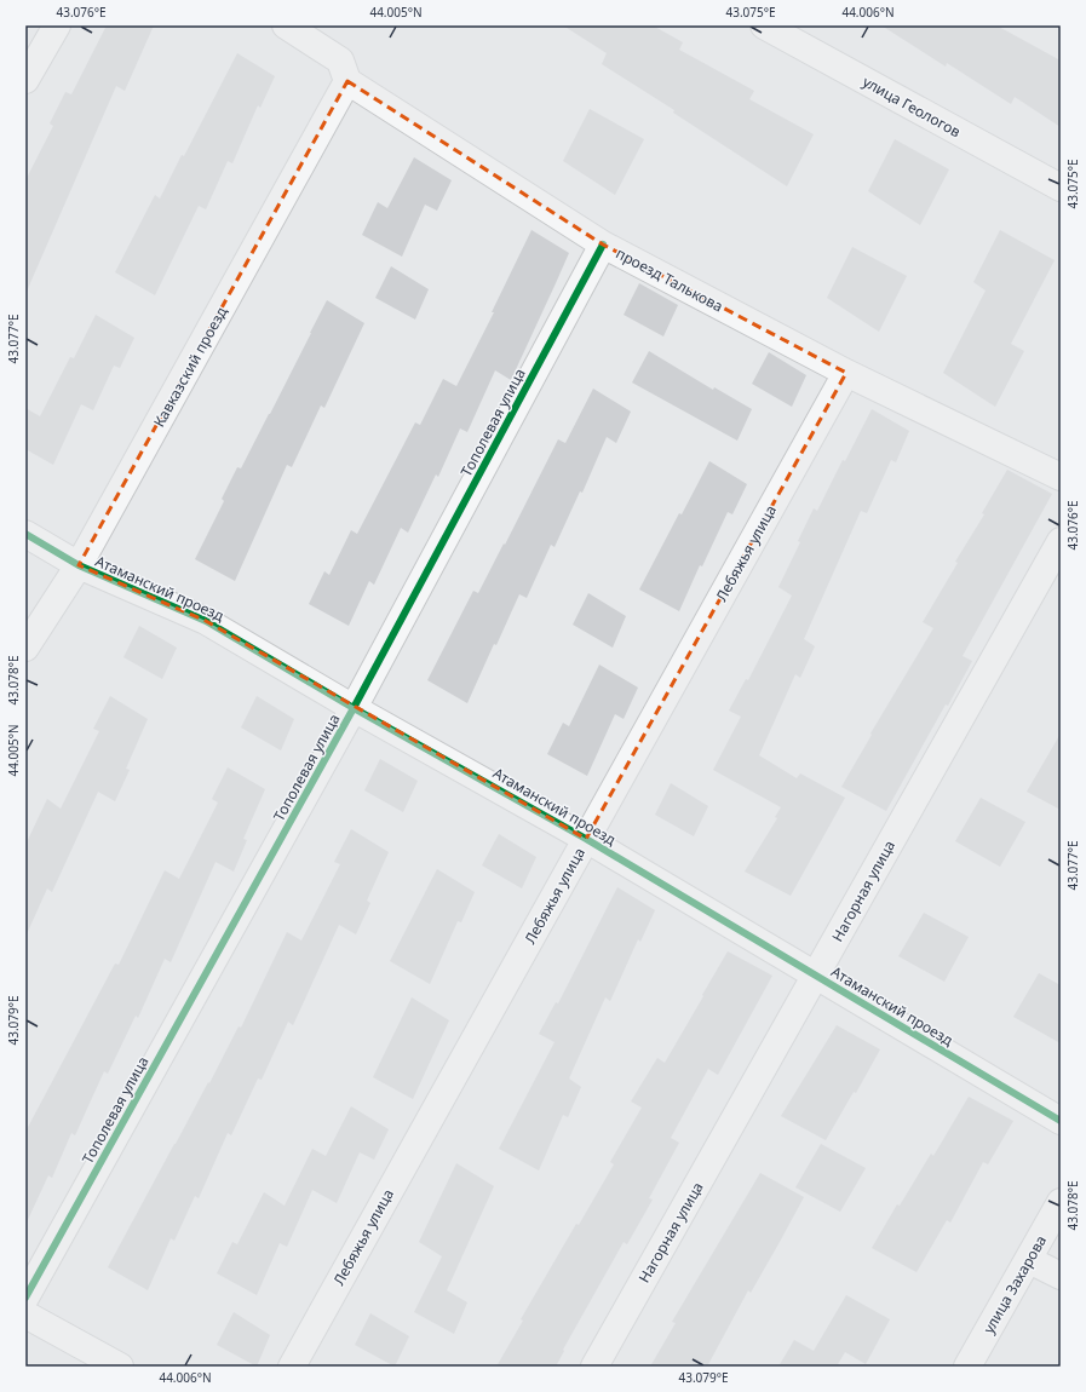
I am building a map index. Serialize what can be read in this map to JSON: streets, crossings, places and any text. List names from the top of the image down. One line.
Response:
{"streets":{"street":["улица Геологов","проезд Талькова","Кавказский проезд","Тополевая улица","Лебяжья улица","Атаманский проезд","Нагорная улица","улица Захарова"]},"crossings":[["проезд Талькова","Кавказский проезд"],["проезд Талькова","Тополевая улица"],["проезд Талькова","Лебяжья улица"],["Кавказский проезд","Атаманский проезд"],["Тополевая улица","Атаманский проезд"],["Лебяжья улица","Атаманский проезд"],["Атаманский проезд","Нагорная улица"]],"coordinates":["43.076°E","44.005°N","43.075°E","44.006°N","43.077°E","43.078°E","43.079°E"]}
